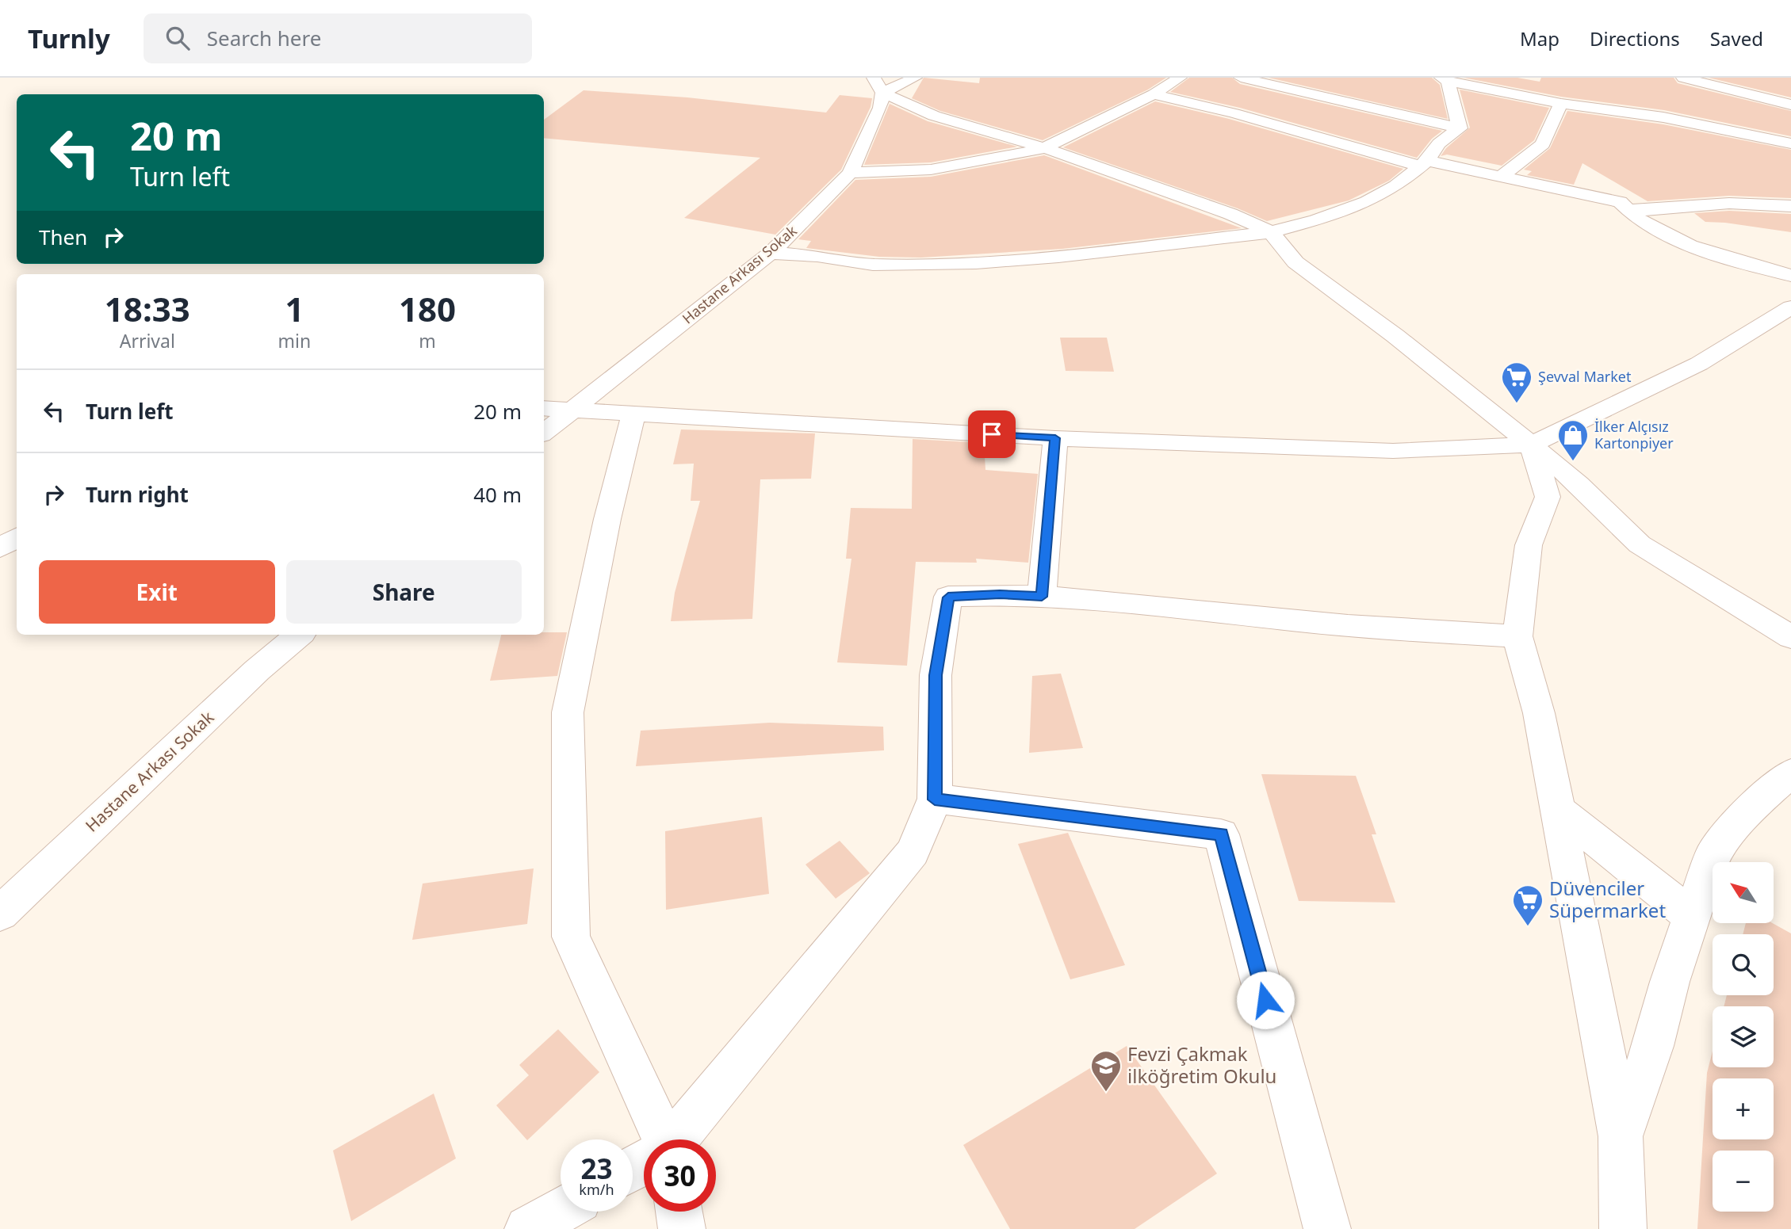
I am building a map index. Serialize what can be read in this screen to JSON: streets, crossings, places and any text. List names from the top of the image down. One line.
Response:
{"streets":{"street":["Hastane Arkası Sokak"]},"places":{"supermarket":["Şevval Market","Düvenciler Süpermarket"],"shop":["İlker Alçısız Kartonpiyer"],"school or university":["Fevzi Çakmak ilköğretim Okulu"]},"north":"top left","page":{"header":"Turnly","search":"Search here","nav":["Map","Directions","Saved"],"turn":["20 m","Turn left"],"then":"Then","eta":["18:33","Arrival","1","min","180","m"],"list":[{"name":"Turn left","value":"20 m"},{"name":"Turn right","value":"40 m"}],"buttons":["Exit","Share"],"map_buttons":["+","−"],"speed":"23 km/h","limit":"30"}}
